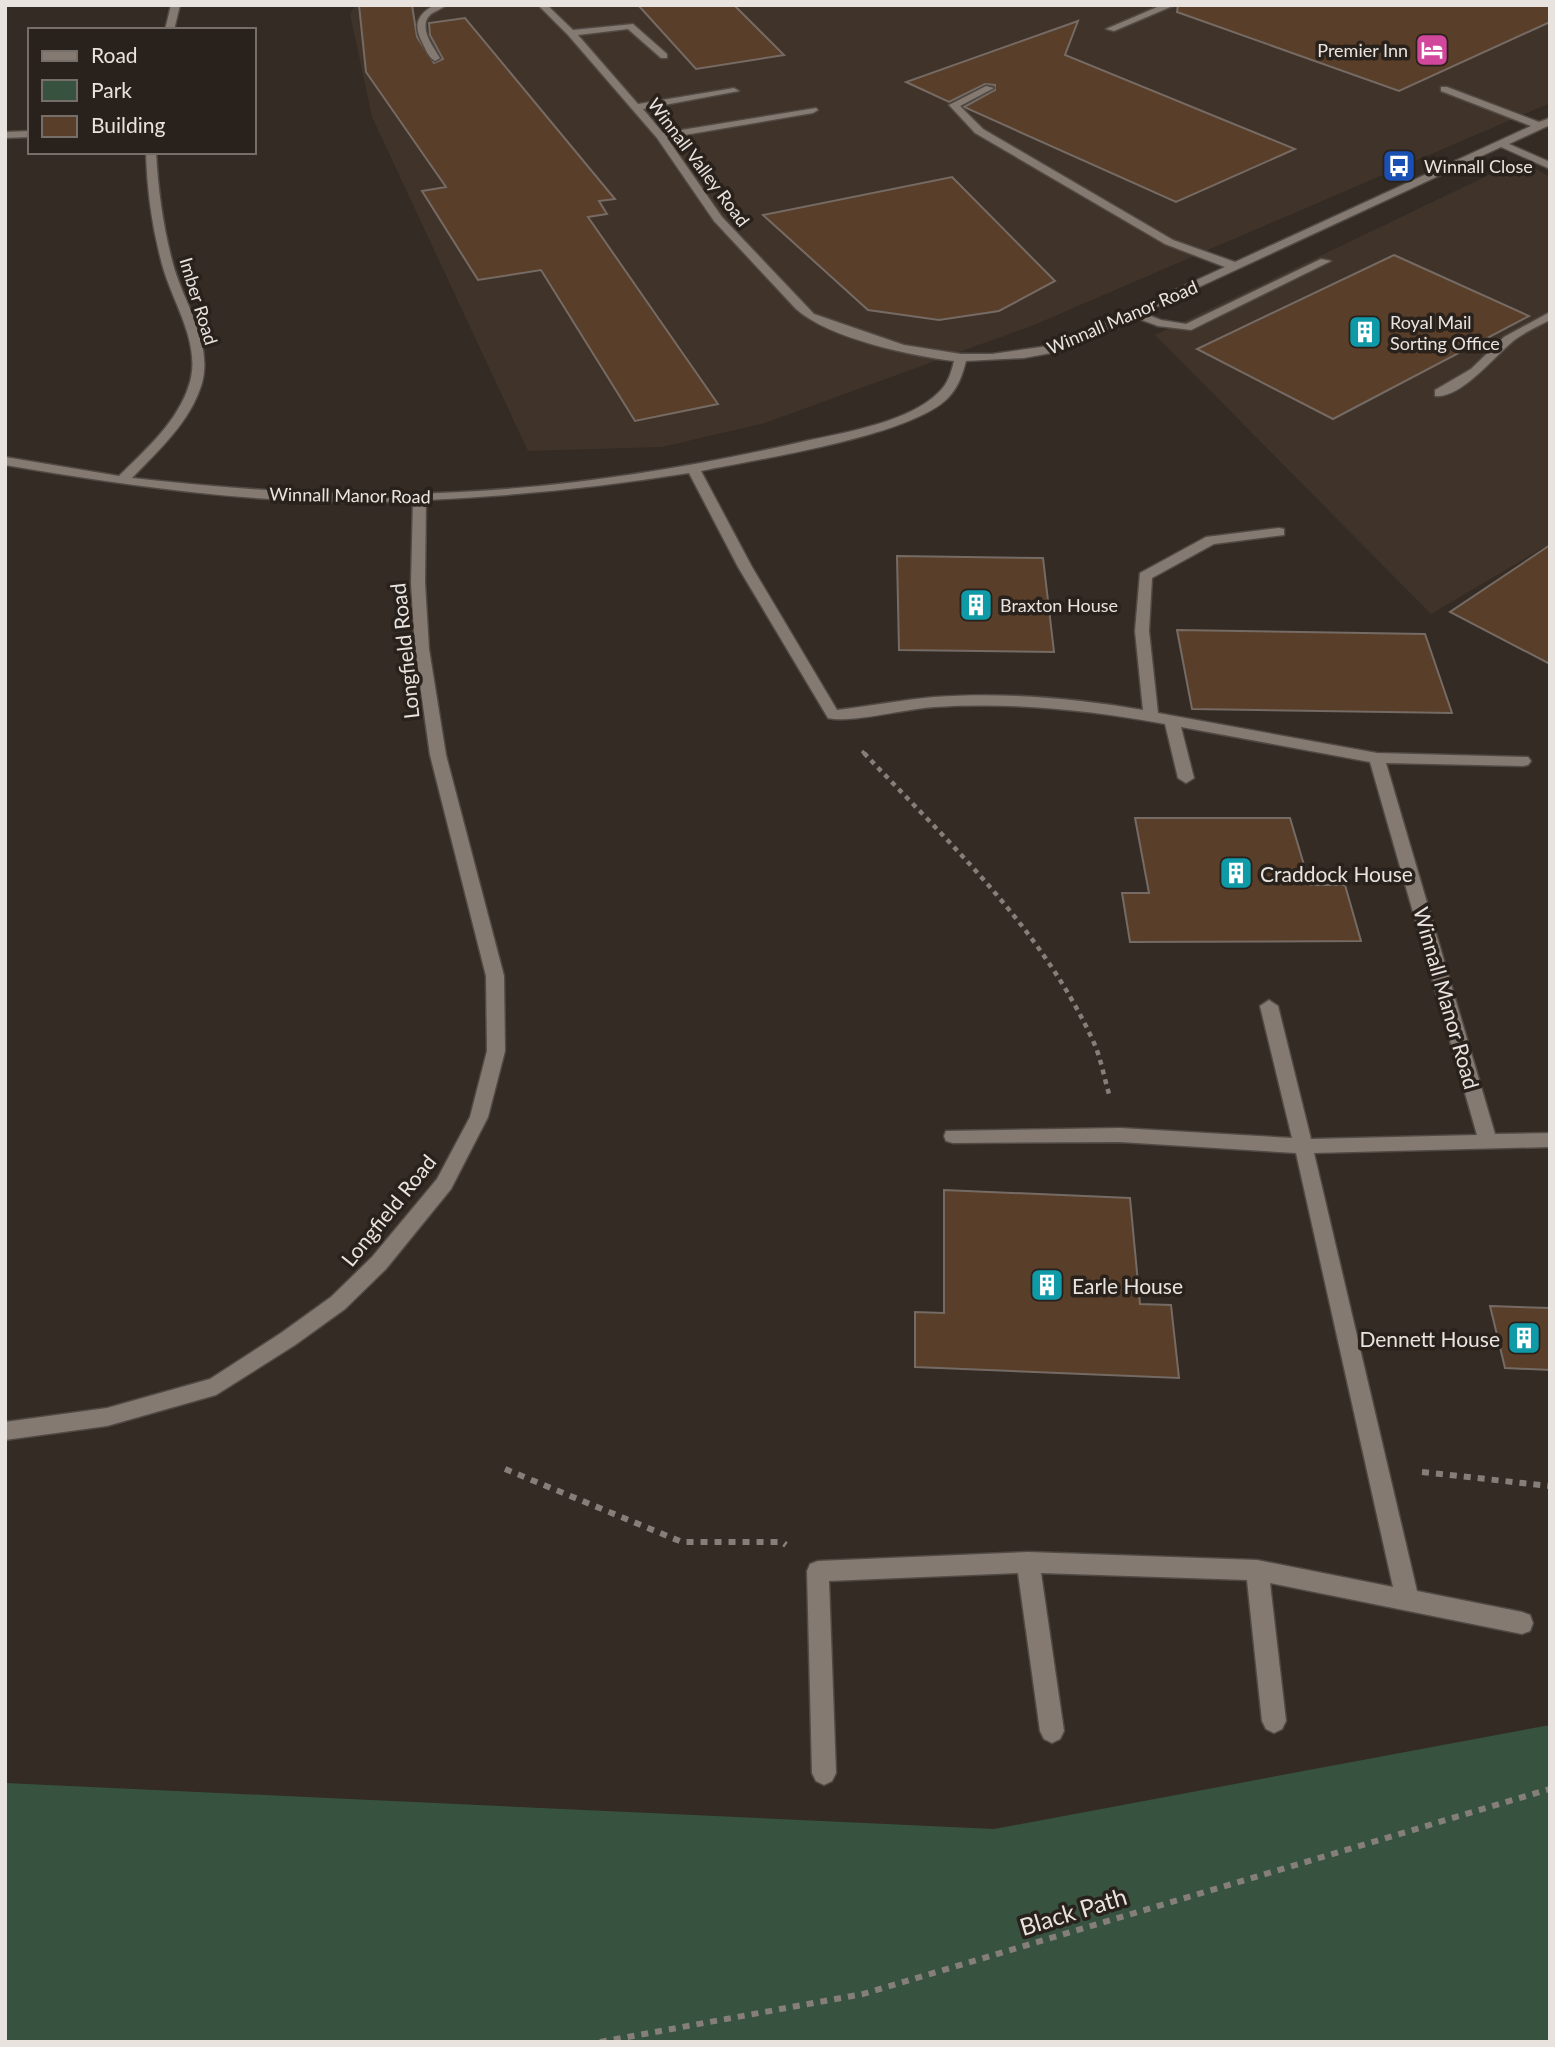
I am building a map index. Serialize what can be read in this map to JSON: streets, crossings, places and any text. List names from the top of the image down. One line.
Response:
{"streets":{"street":["Winnall Valley Road","Imber Road","Winnall Manor Road","Longfield Road"],"path":["Black Path"]},"crossings":[["Winnall Valley Road","Winnall Manor Road"],["Imber Road","Winnall Manor Road"],["Winnall Manor Road","Longfield Road"]],"places":{"hotel":["Premier Inn"],"bus stop":["Winnall Close"],"building":["Royal Mail Sorting Office","Braxton House","Craddock House","Earle House","Dennett House"]},"legend":["Road","Park","Building"]}
